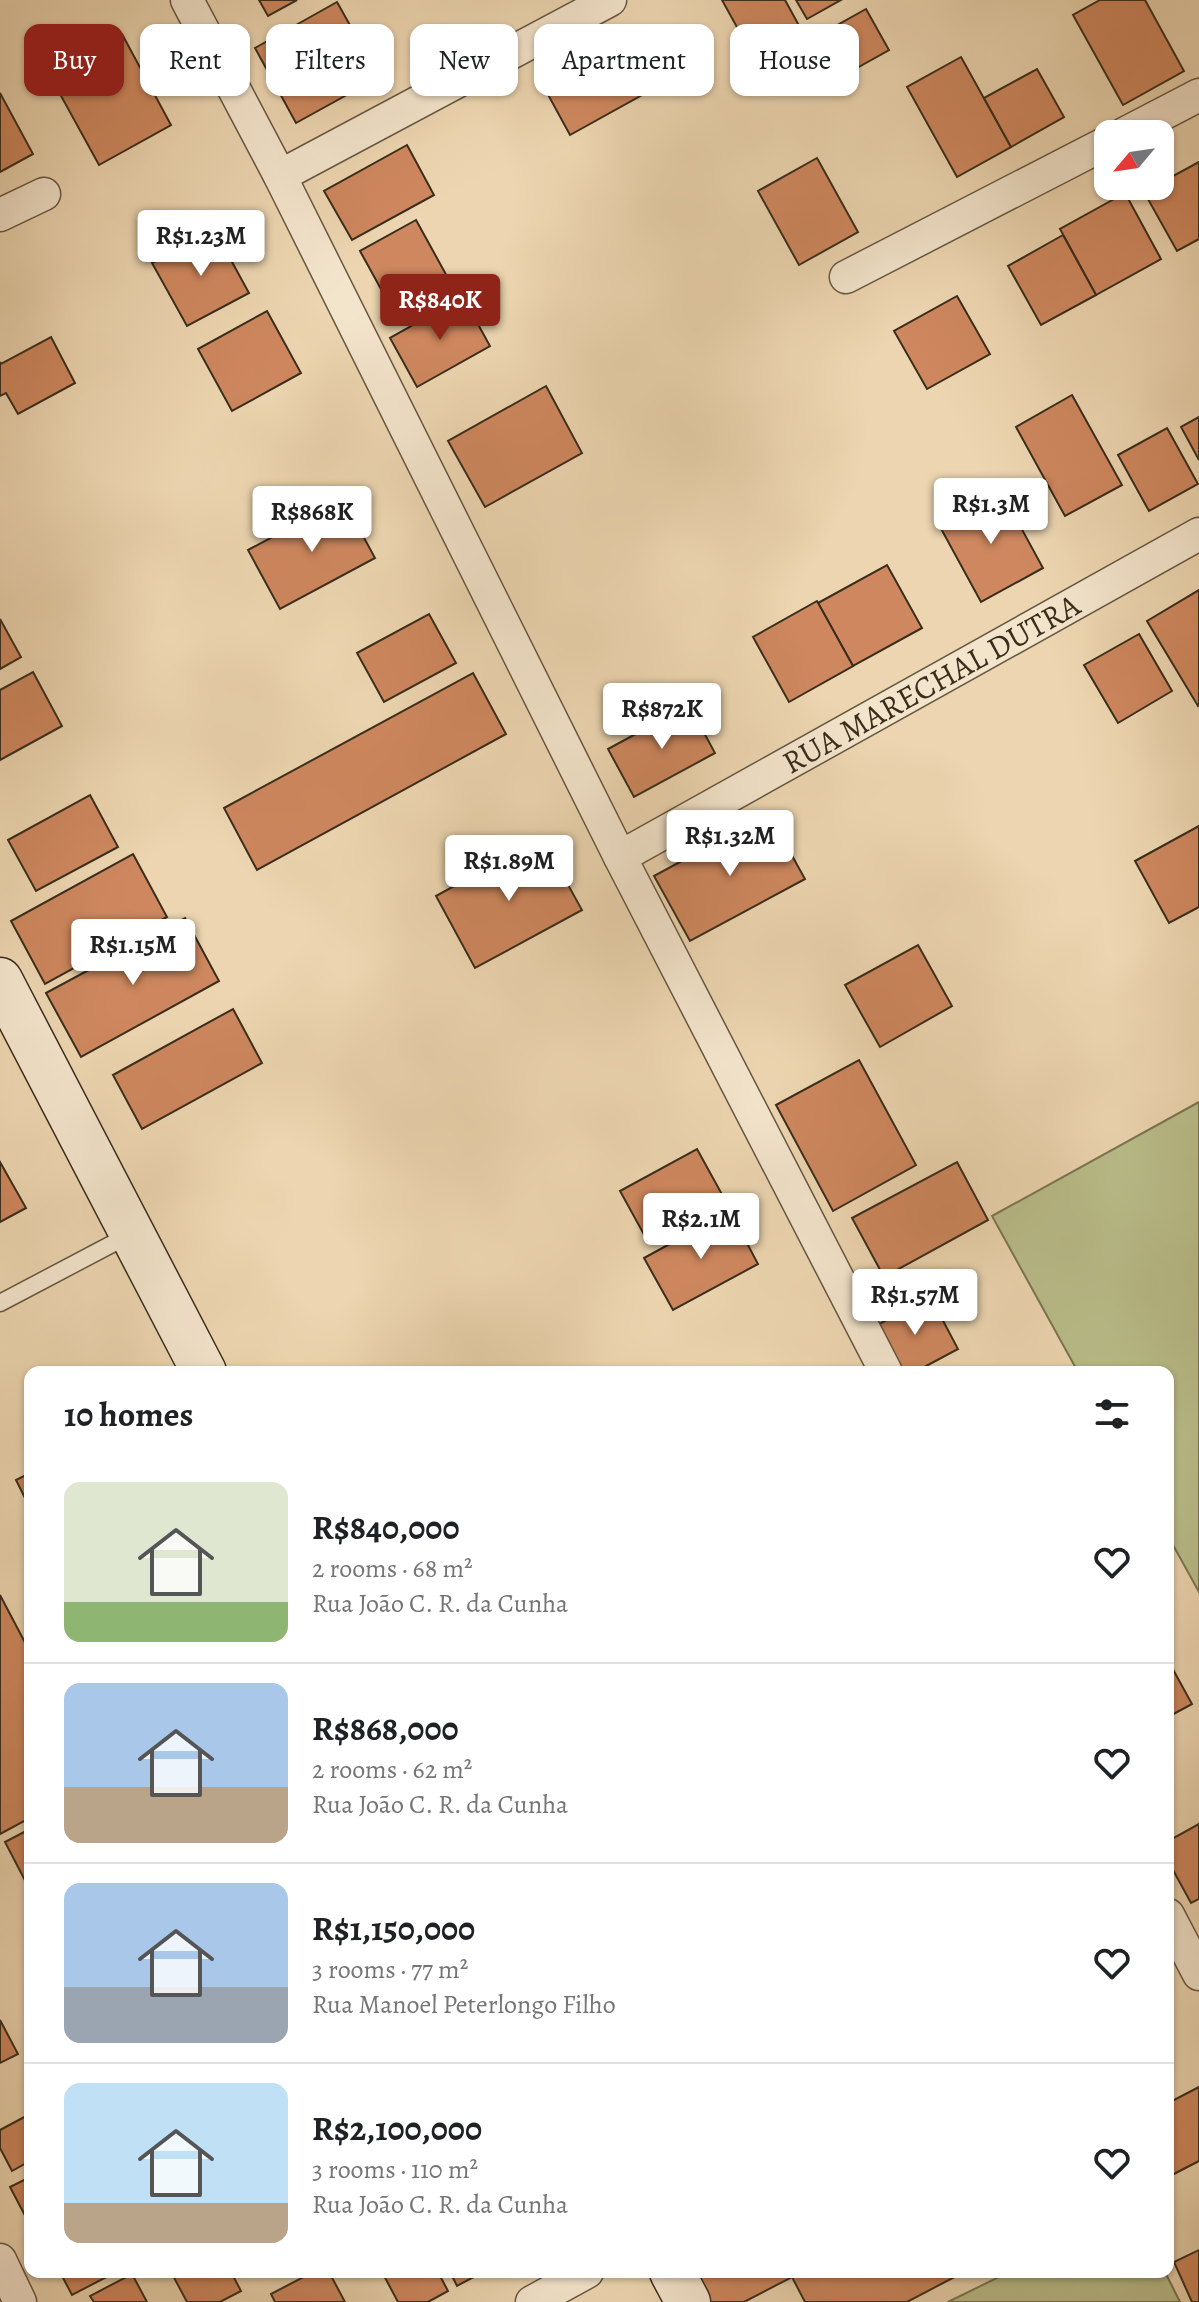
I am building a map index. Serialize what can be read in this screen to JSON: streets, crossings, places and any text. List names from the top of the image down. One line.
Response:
{"streets":{"street":["RUA MARECHAL DUTRA"]},"north":"bottom left","page":{"chip":["Buy","Rent","Filters","New","Apartment","House"],"price":["R$1.23M","R$840K","R$1.3M","R$868K","R$872K","R$1.32M","R$1.89M","R$1.15M","R$2.1M","R$1.57M"],"heading":"10 homes","list":[{"name":"R$840,000","note":"2 rooms · 68 m² · Rua João C. R. da Cunha"},{"name":"R$868,000","note":"2 rooms · 62 m² · Rua João C. R. da Cunha"},{"name":"R$1,150,000","note":"3 rooms · 77 m² · Rua Manoel Peterlongo Filho"},{"name":"R$2,100,000","note":"3 rooms · 110 m² · Rua João C. R. da Cunha"}]}}
